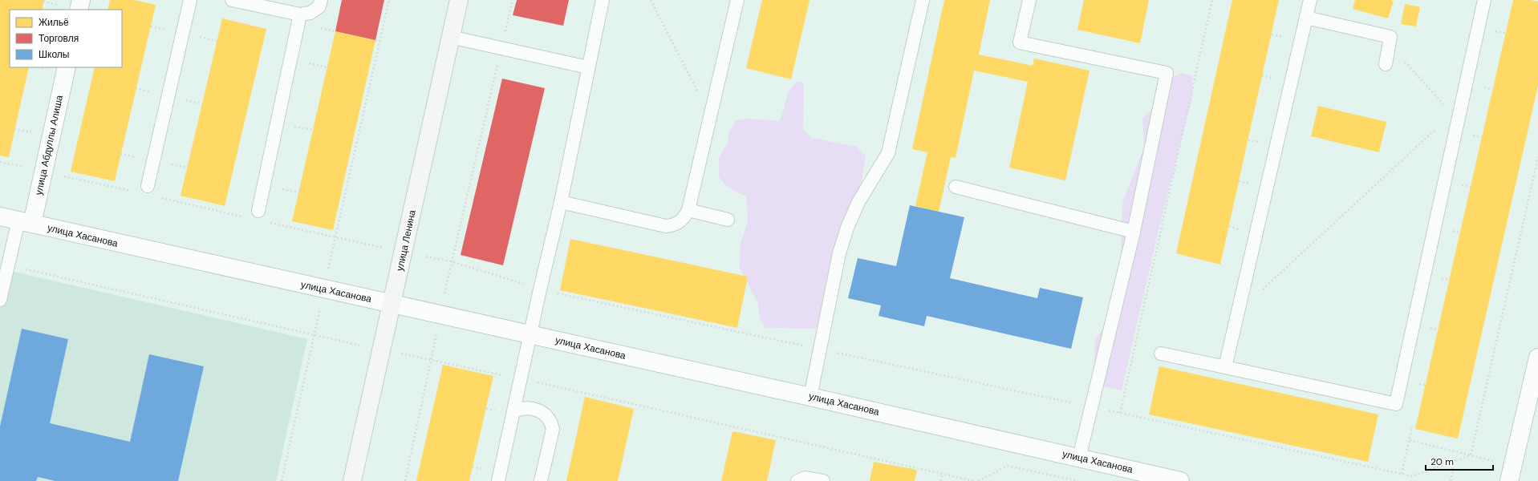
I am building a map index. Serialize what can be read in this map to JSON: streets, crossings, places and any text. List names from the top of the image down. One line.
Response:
{"streets":{"main road":["улица Ленина"],"street":["улица Абдуллы Алиша","улица Хасанова"]},"crossings":[["улица Абдуллы Алиша","улица Хасанова"],["улица Хасанова","улица Ленина"]],"legend":["Жильё","Торговля","Школы"],"scale_bar":"20 m"}
